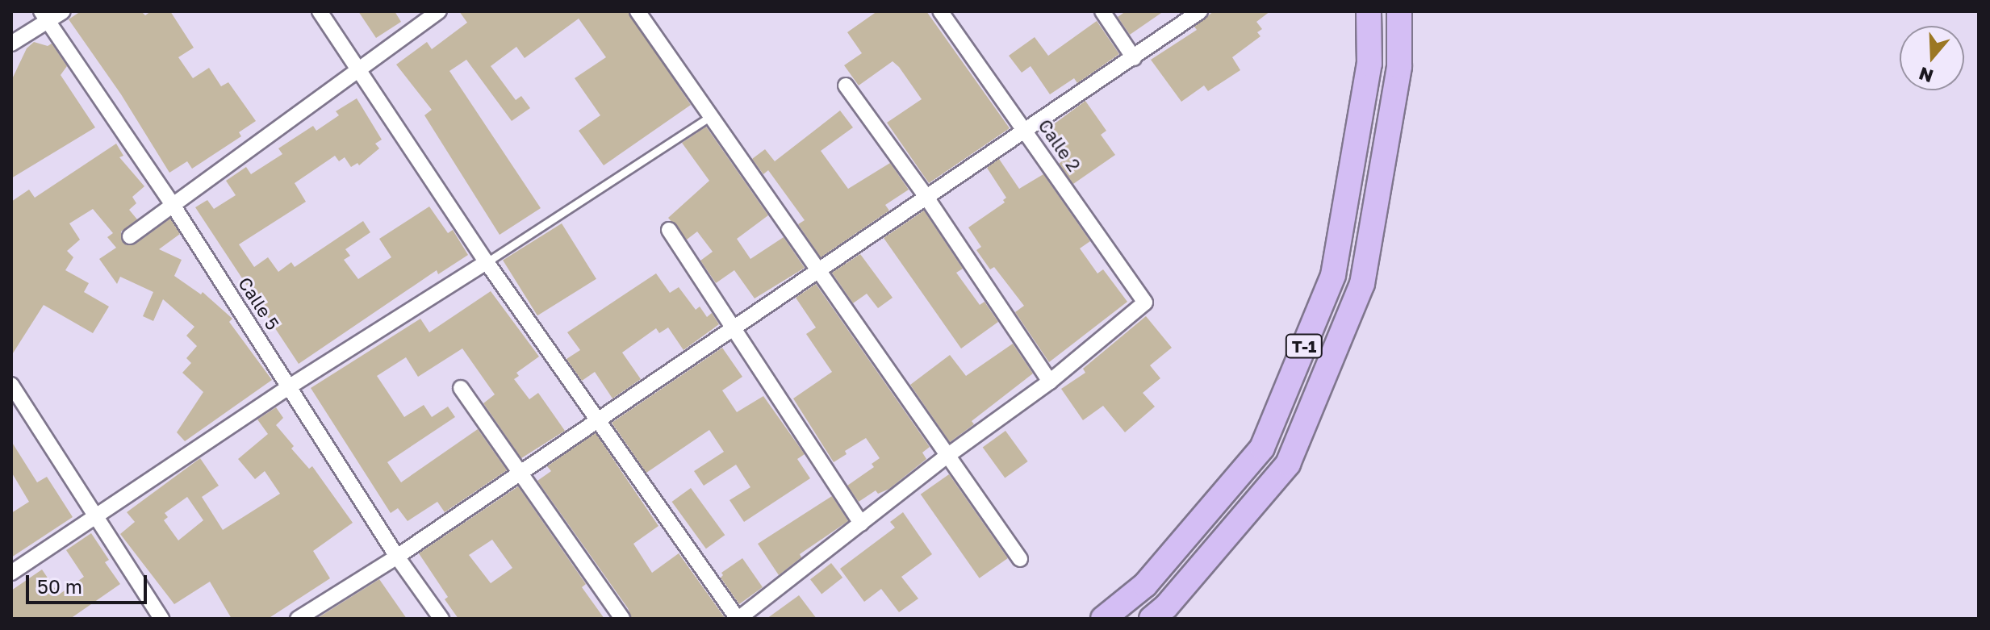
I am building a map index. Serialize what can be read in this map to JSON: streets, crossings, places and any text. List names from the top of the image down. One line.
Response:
{"streets":{"highway":["T-1"],"street":["Calle 2","Calle 5"]},"scale_bar":"50 m","north":"bottom"}
